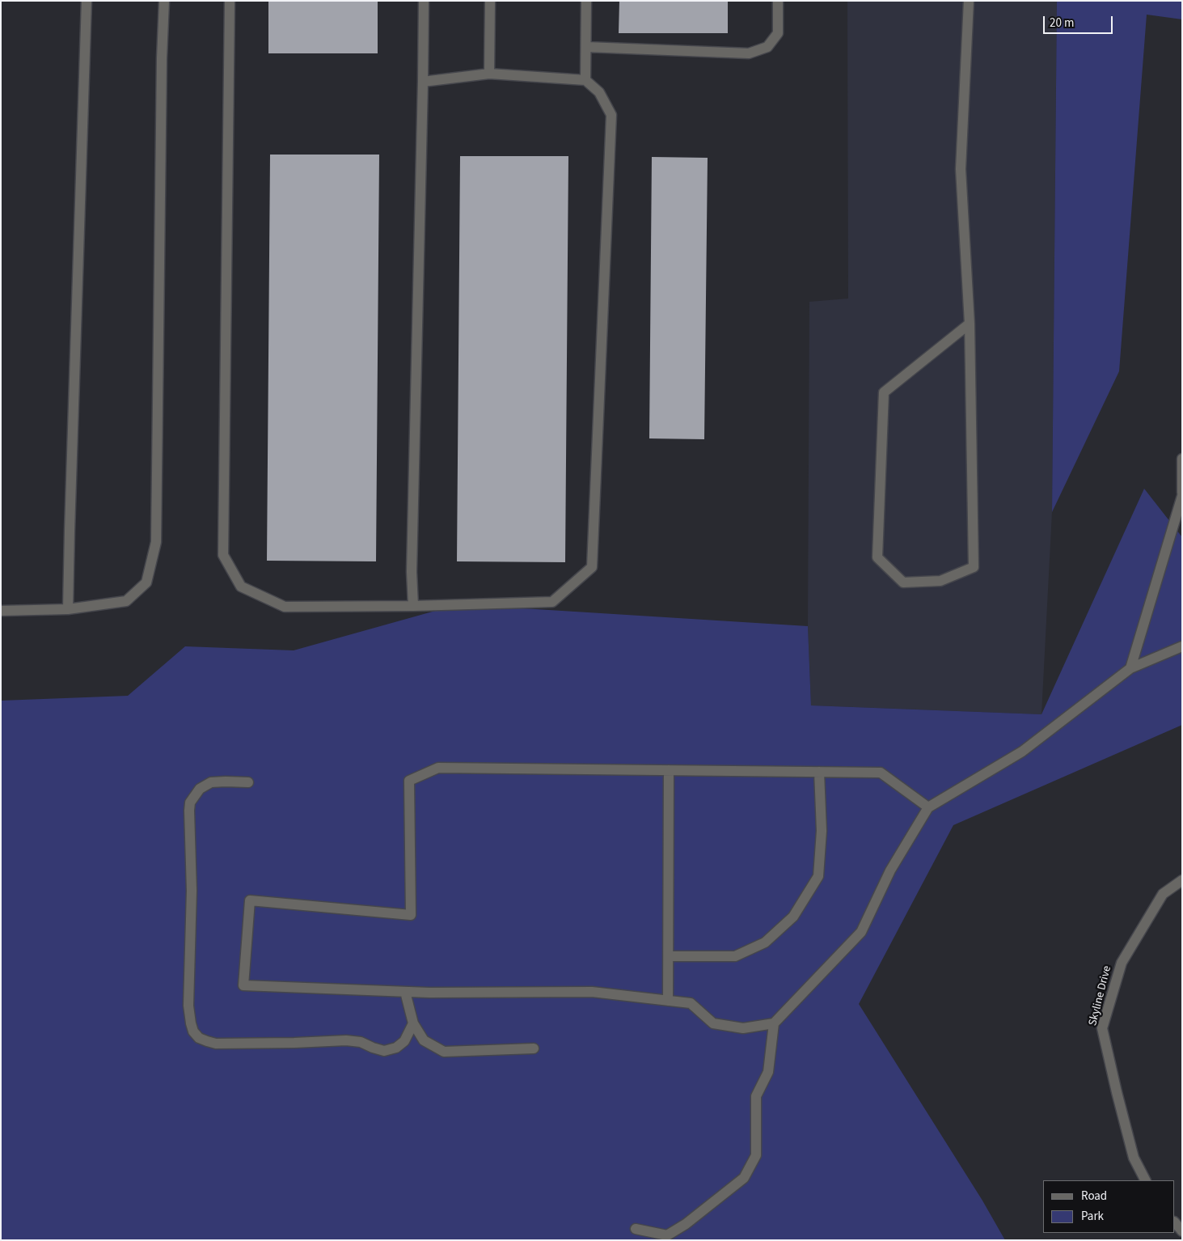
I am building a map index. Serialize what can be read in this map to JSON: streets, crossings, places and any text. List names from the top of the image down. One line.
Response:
{"streets":{"street":["Skyline Drive"]},"legend":["Road","Park"],"scale_bar":"20 m"}
